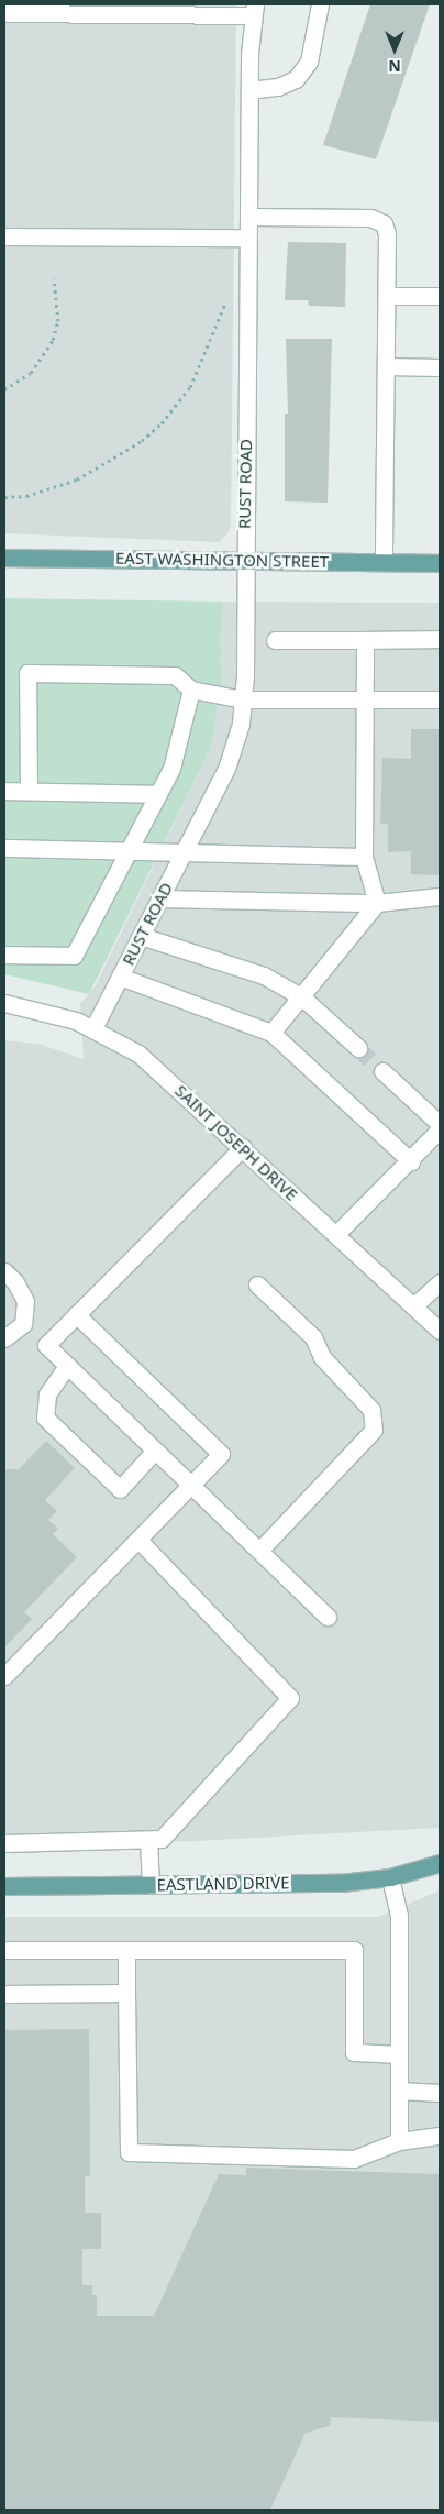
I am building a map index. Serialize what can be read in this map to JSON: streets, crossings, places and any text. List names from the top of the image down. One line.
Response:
{"streets":{"main road":["EAST WASHINGTON STREET","EASTLAND DRIVE"],"street":["RUST ROAD","SAINT JOSEPH DRIVE"]},"crossings":[["RUST ROAD","EAST WASHINGTON STREET"],["RUST ROAD","SAINT JOSEPH DRIVE"]],"north":"bottom"}
